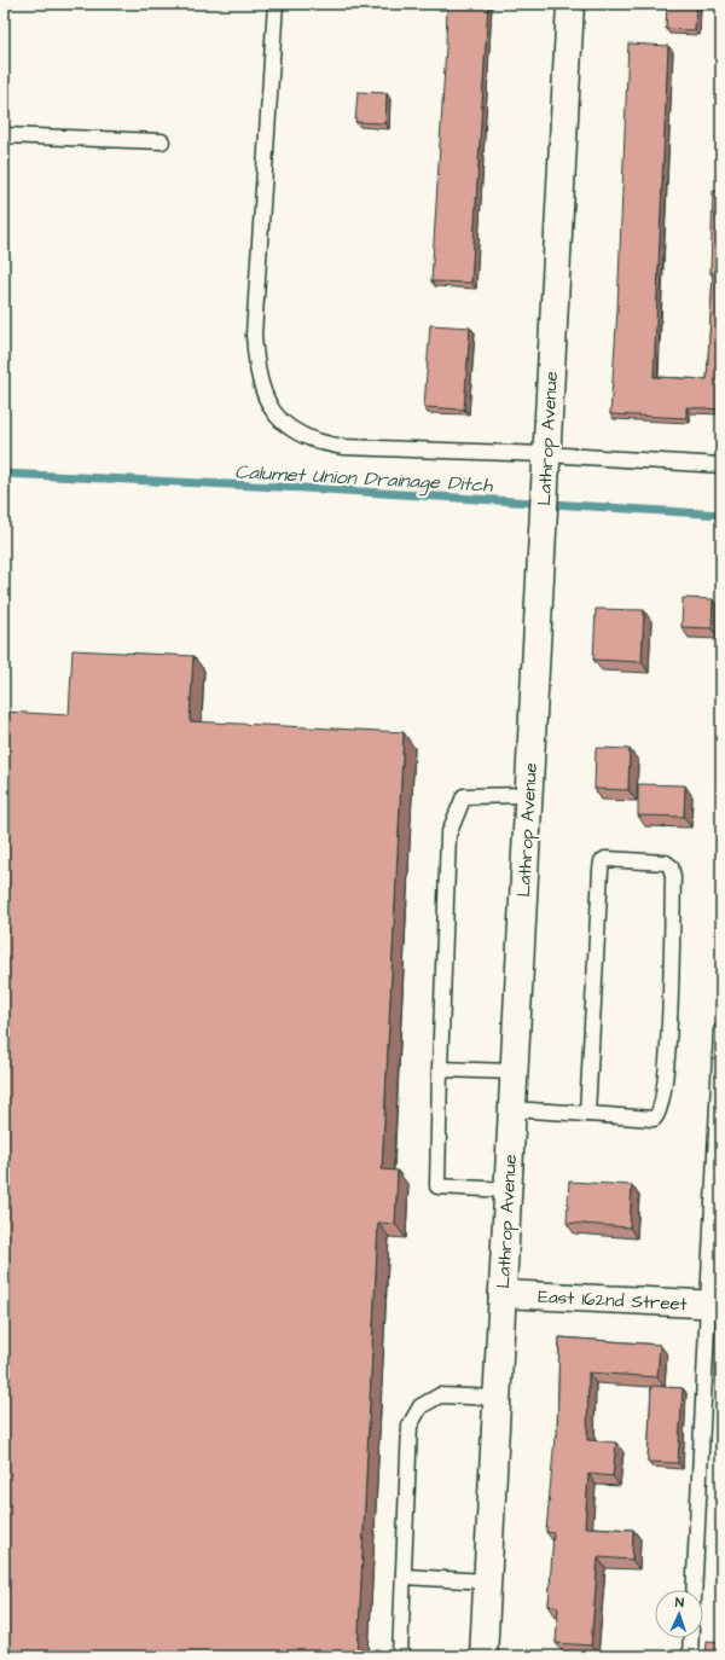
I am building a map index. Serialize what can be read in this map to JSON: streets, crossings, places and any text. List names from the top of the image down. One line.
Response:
{"streets":{"street":["Lathrop Avenue","East 162nd Street"]},"crossings":[["Lathrop Avenue","East 162nd Street"]],"water":["Calumet Union Drainage Ditch"],"north":"top"}
